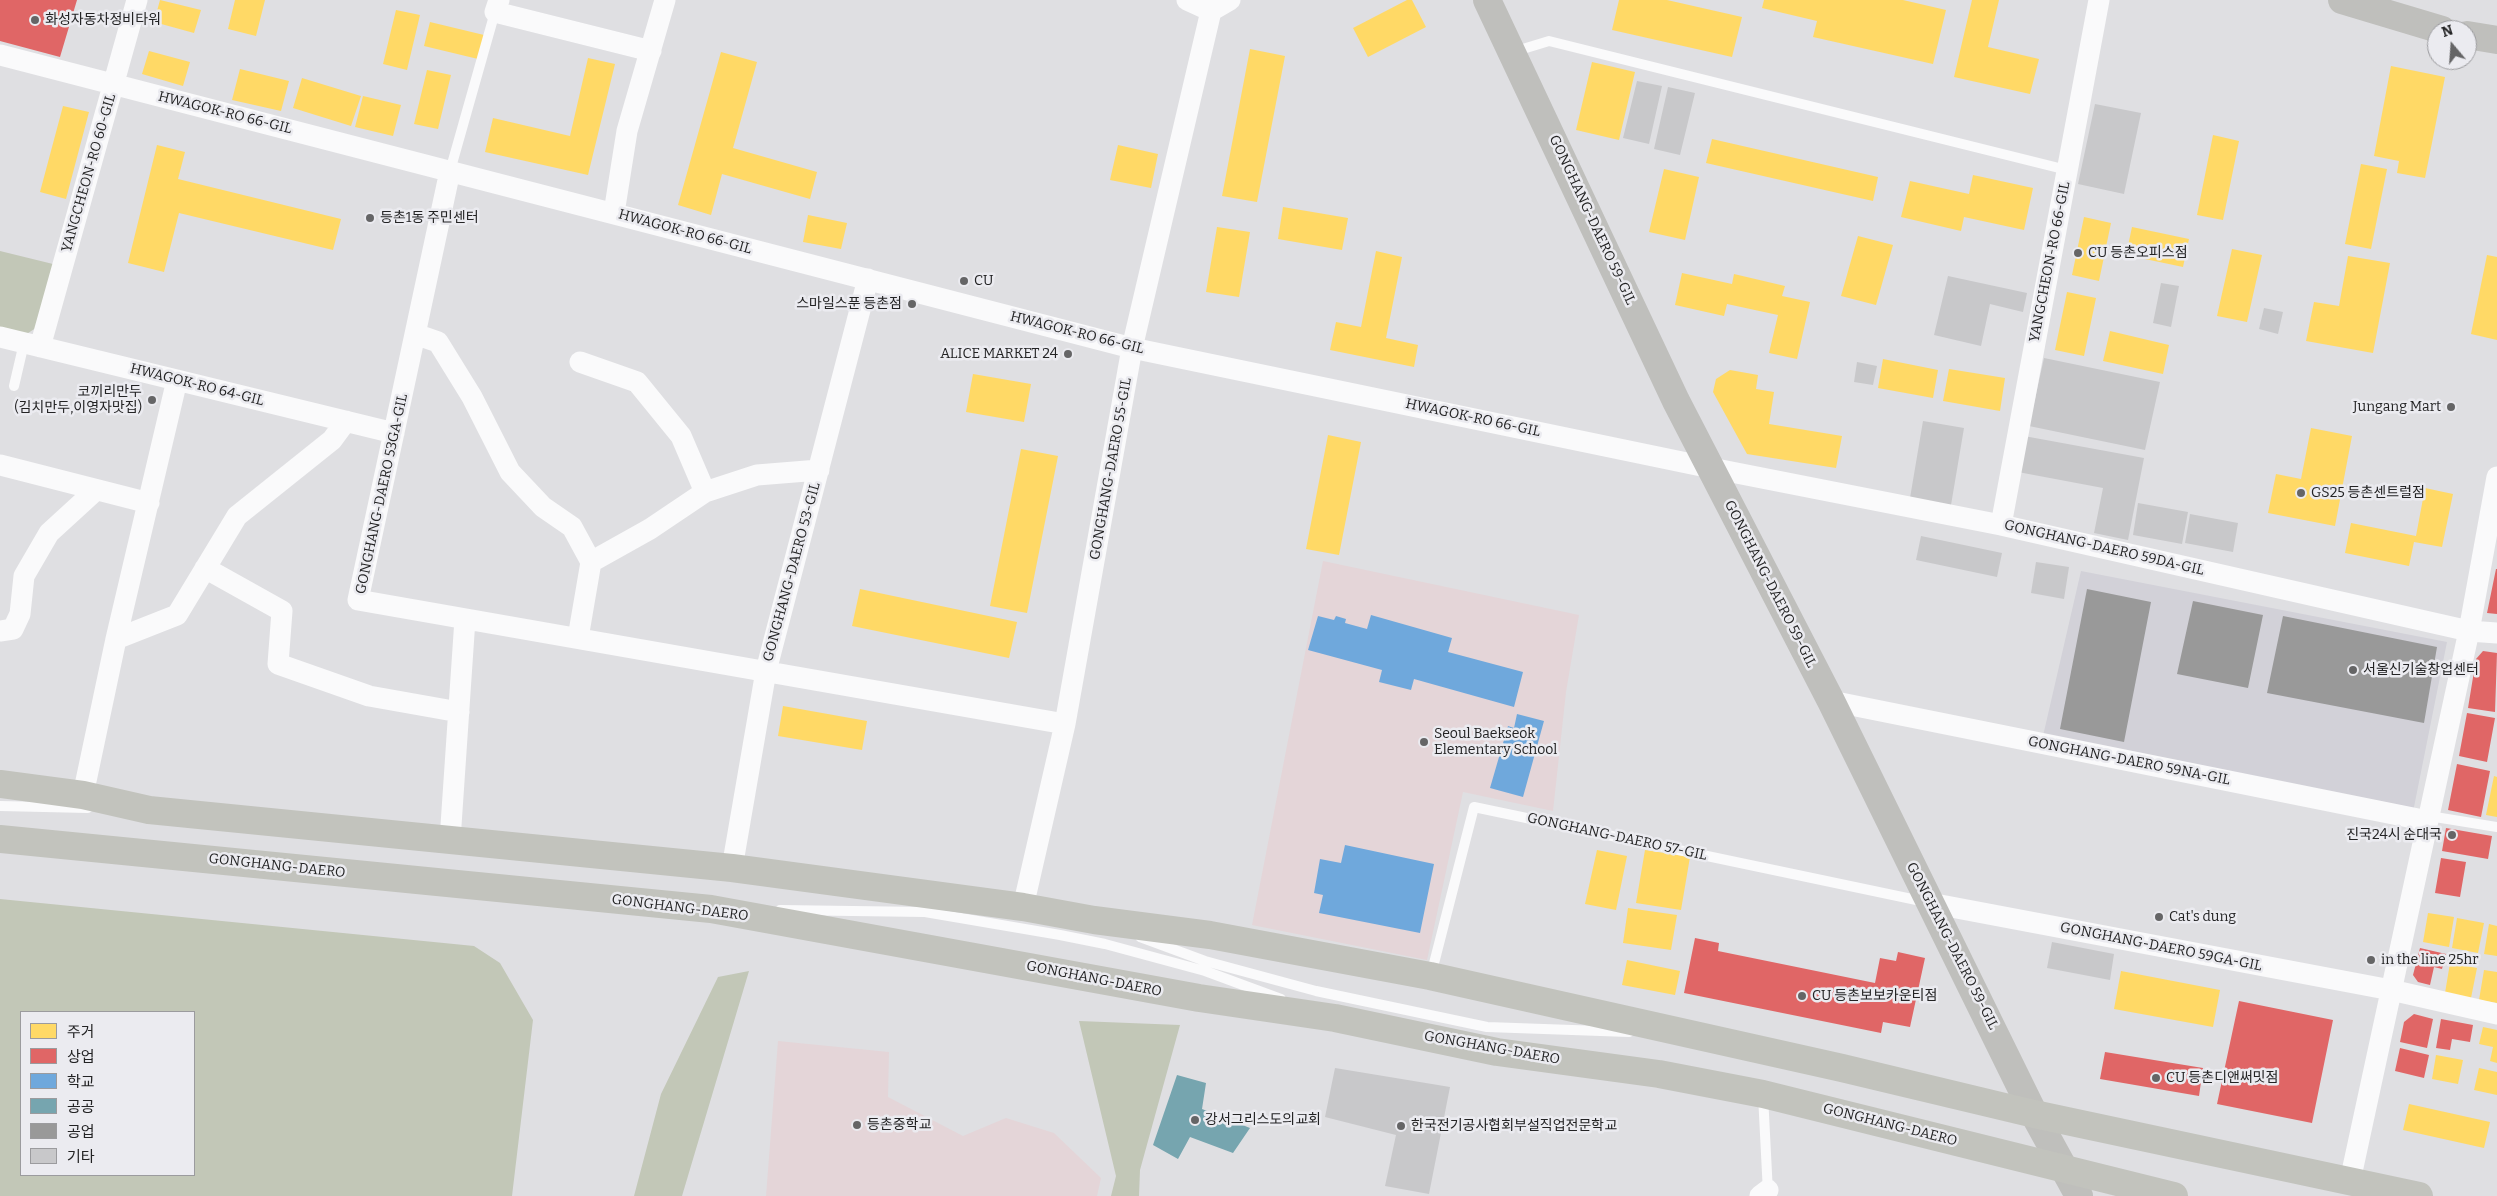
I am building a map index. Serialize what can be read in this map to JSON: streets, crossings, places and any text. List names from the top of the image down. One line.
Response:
{"streets":{"main road":["GONGHANG-DAERO 59-GIL","GONGHANG-DAERO"],"street":["HWAGOK-RO 66-GIL","YANGCHEON-RO 60-GIL","YANGCHEON-RO 66-GIL","HWAGOK-RO 64-GIL","GONGHANG-DAERO 55-GIL","GONGHANG-DAERO 53GA-GIL","GONGHANG-DAERO 59DA-GIL","GONGHANG-DAERO 53-GIL","GONGHANG-DAERO 59NA-GIL","GONGHANG-DAERO 59GA-GIL"],"lane":["GONGHANG-DAERO 57-GIL"]},"crossings":[["HWAGOK-RO 66-GIL","YANGCHEON-RO 60-GIL"],["HWAGOK-RO 66-GIL","GONGHANG-DAERO 59-GIL"],["HWAGOK-RO 66-GIL","GONGHANG-DAERO 55-GIL"],["HWAGOK-RO 66-GIL","GONGHANG-DAERO 53GA-GIL"],["HWAGOK-RO 66-GIL","GONGHANG-DAERO 59DA-GIL"],["HWAGOK-RO 66-GIL","GONGHANG-DAERO 53-GIL"],["YANGCHEON-RO 60-GIL","HWAGOK-RO 64-GIL"],["GONGHANG-DAERO 59-GIL","GONGHANG-DAERO 59DA-GIL"],["GONGHANG-DAERO 59-GIL","GONGHANG-DAERO 59NA-GIL"],["GONGHANG-DAERO 59-GIL","GONGHANG-DAERO 57-GIL"],["GONGHANG-DAERO 59-GIL","GONGHANG-DAERO"],["GONGHANG-DAERO 59-GIL","GONGHANG-DAERO 59GA-GIL"],["YANGCHEON-RO 66-GIL","GONGHANG-DAERO 59DA-GIL"],["HWAGOK-RO 64-GIL","GONGHANG-DAERO 53GA-GIL"],["GONGHANG-DAERO 53GA-GIL","GONGHANG-DAERO 53-GIL"],["GONGHANG-DAERO 57-GIL","GONGHANG-DAERO 59GA-GIL"]],"places":["화성자동차정비타워","등촌1동 주민센터","CU 등촌오피스점","CU","스마일스푼 등촌점","ALICE MARKET 24","코끼리만두 (김치만두,이영자맛집)","Jungang Mart","GS25 등촌센트럴점","서울신기술창업센터","Seoul Baekseok Elementary School","진국24시 순대국","Cat's dung","in the line 25hr","CU 등촌보보카운티점","CU 등촌디앤써밋점","강서그리스도의교회","등촌중학교","한국전기공사협회부설직업전문학교"],"legend":["주거","상업","학교","공공","공업","기타"],"north":"top"}
